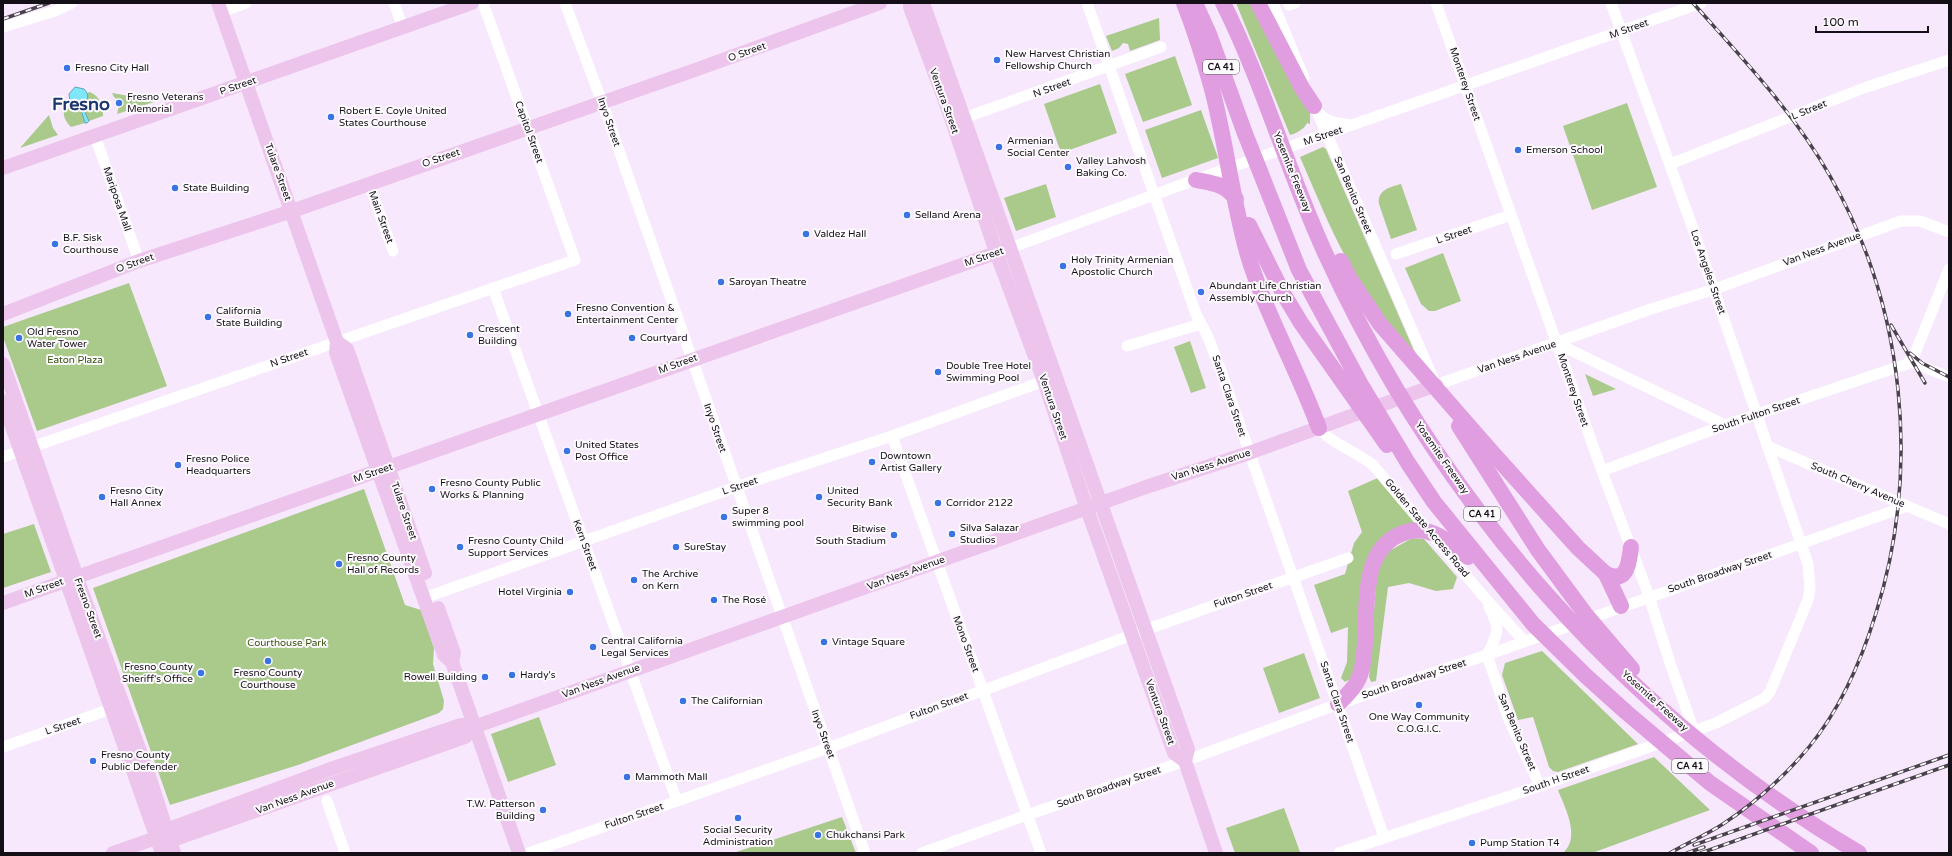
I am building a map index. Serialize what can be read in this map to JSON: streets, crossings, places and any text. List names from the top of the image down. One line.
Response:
{"streets":{"highway":["CA 41","Yosemite Freeway"],"main road":["M Street","O Street","P Street","Ventura Street","Tulare Street","Van Ness Avenue","Fresno Street"],"street":["Monterey Street","N Street","L Street","Inyo Street","Capitol Street","San Benito Street","Mariposa Mall","Main Street","Los Angeles Street","Santa Clara Street","South Fulton Street","South Cherry Avenue","Golden State Access Road","Kern Street","South Broadway Street","Fulton Street","Mono Street","South H Street"]},"crossings":[["M Street","Monterey Street"],["M Street","Ventura Street"],["M Street","Inyo Street"],["M Street","Tulare Street"],["M Street","San Benito Street"],["M Street","Los Angeles Street"],["M Street","Santa Clara Street"],["M Street","Kern Street"],["M Street","Fresno Street"],["O Street","Inyo Street"],["O Street","Capitol Street"],["O Street","Tulare Street"],["O Street","Mariposa Mall"],["O Street","Main Street"],["Monterey Street","L Street"],["Monterey Street","Van Ness Avenue"],["Monterey Street","South Fulton Street"],["Monterey Street","South Broadway Street"],["Monterey Street","South H Street"],["P Street","Tulare Street"],["P Street","Mariposa Mall"],["N Street","Ventura Street"],["N Street","Capitol Street"],["N Street","Tulare Street"],["N Street","Santa Clara Street"],["N Street","Kern Street"],["N Street","Fresno Street"],["Ventura Street","L Street"],["Ventura Street","Van Ness Avenue"],["Ventura Street","South Broadway Street"],["Ventura Street","Fulton Street"],["L Street","Inyo Street"],["L Street","Tulare Street"],["L Street","Los Angeles Street"],["L Street","Kern Street"],["L Street","Fresno Street"],["L Street","Mono Street"],["Inyo Street","Van Ness Avenue"],["Inyo Street","Fulton Street"],["Tulare Street","Van Ness Avenue"],["San Benito Street","Van Ness Avenue"],["San Benito Street","South Broadway Street"],["San Benito Street","South H Street"],["Van Ness Avenue","Los Angeles Street"],["Van Ness Avenue","Santa Clara Street"],["Van Ness Avenue","Golden State Access Road"],["Van Ness Avenue","Kern Street"],["Van Ness Avenue","Fresno Street"],["Van Ness Avenue","Mono Street"],["Los Angeles Street","South Fulton Street"],["Los Angeles Street","South Cherry Avenue"],["Los Angeles Street","South Broadway Street"],["Los Angeles Street","South H Street"],["Santa Clara Street","South Broadway Street"],["Santa Clara Street","Fulton Street"],["Santa Clara Street","South H Street"],["South Cherry Avenue","South Broadway Street"],["Golden State Access Road","South Broadway Street"],["Kern Street","Fulton Street"],["South Broadway Street","Mono Street"],["Fulton Street","Mono Street"]],"districts":["Fresno"],"parks":["Eaton Plaza","Courthouse Park"],"places":["New Harvest Christian Fellowship Church","Fresno City Hall","Fresno Veterans Memorial","Robert E. Coyle United States Courthouse","Armenian Social Center","Emerson School","Valley Lahvosh Baking Co.","State Building","Selland Arena","Valdez Hall","B.F. Sisk Courthouse","Holy Trinity Armenian Apostolic Church","Saroyan Theatre","Abundant Life Christian Assembly Church","Fresno Convention & Entertainment Center","California State Building","Crescent Building","Old Fresno Water Tower","Courtyard","Double Tree Hotel Swimming Pool","United States Post Office","Downtown Artist Gallery","Fresno Police Headquarters","Fresno County Public Works & Planning","Fresno City Hall Annex","United Security Bank","Corridor 2122","Super 8 swimming pool","Silva Salazar Studios","Bitwise South Stadium","Fresno County Child Support Services","SureStay","Fresno County Hall of Records","The Archive on Kern","Hotel Virginia","The Rosé","Vintage Square","Central California Legal Services","Fresno County Courthouse","Fresno County Sheriff's Office","Hardy's","Rowell Building","The Californian","One Way Community C.O.G.I.C.","Fresno County Public Defender","Mammoth Mall","T.W. Patterson Building","Social Security Administration","Chukchansi Park","Pump Station T4"],"scale_bar":"100 m"}
